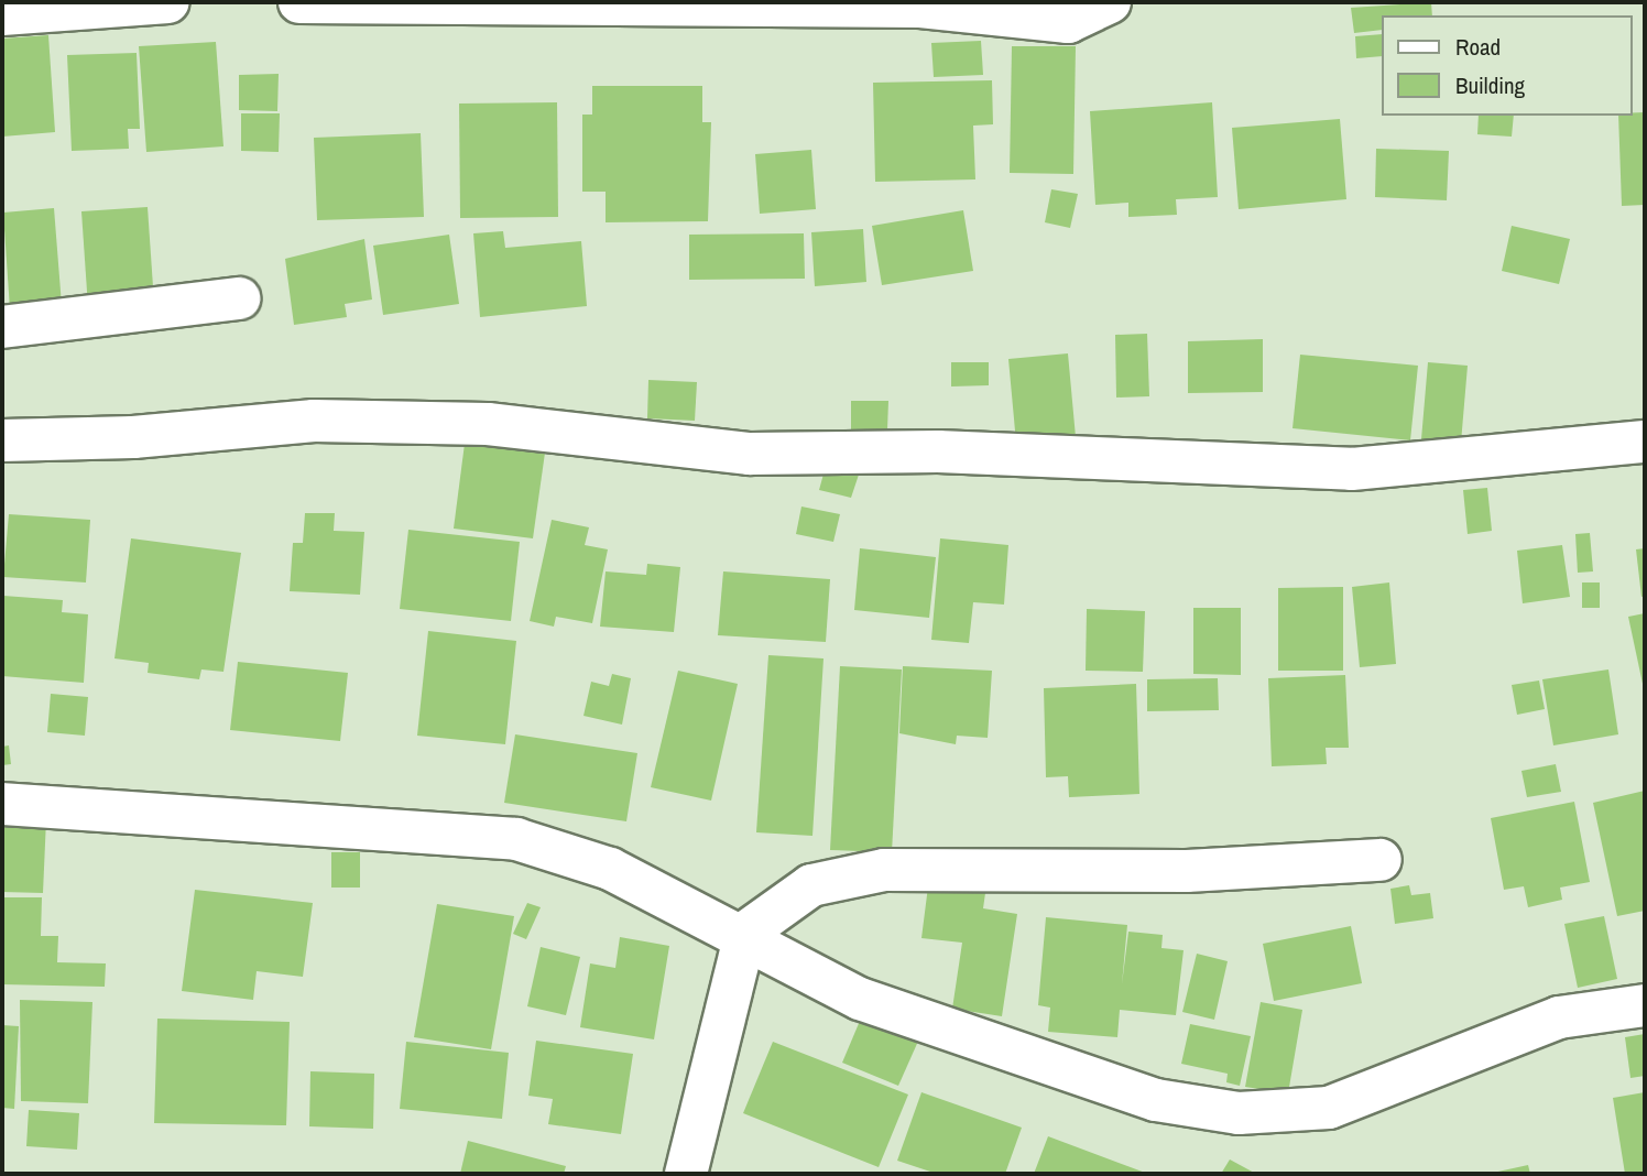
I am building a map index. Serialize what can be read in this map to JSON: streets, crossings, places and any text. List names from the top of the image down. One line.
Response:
{"legend":["Road","Building"]}
